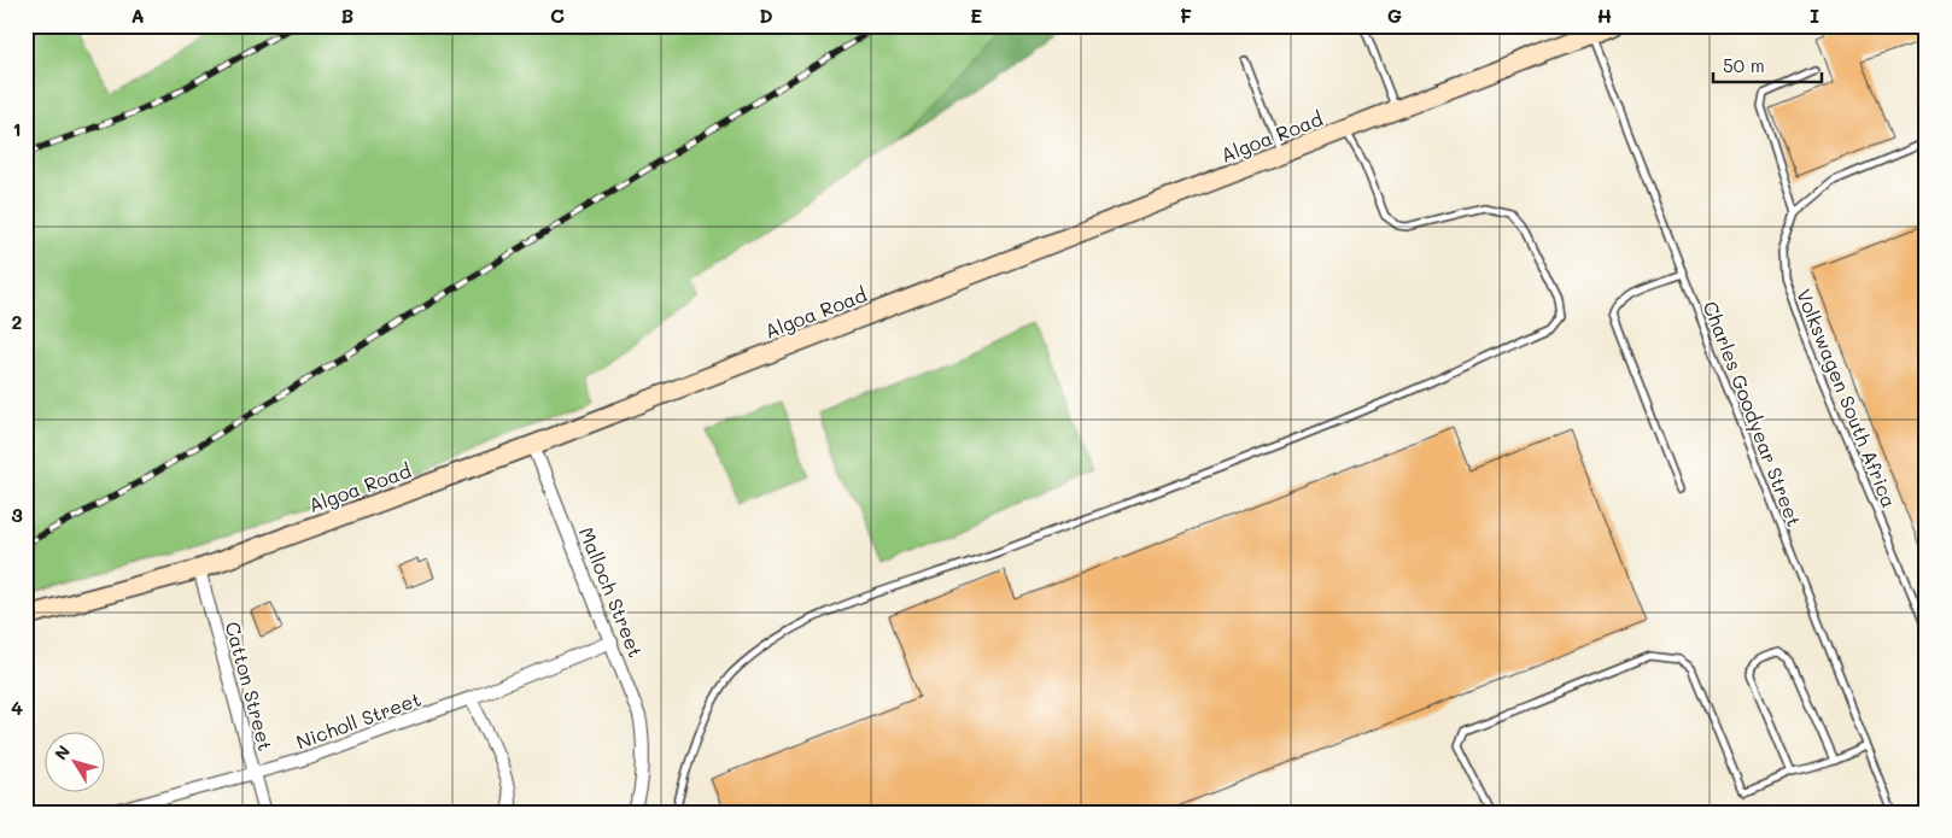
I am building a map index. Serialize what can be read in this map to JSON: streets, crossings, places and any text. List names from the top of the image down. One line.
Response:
{"streets":{"street":["Algoa Road","Malloch Street","Catton Street","Nicholl Street"],"lane":["Volkswagen South Africa","Charles Goodyear Street"]},"crossings":[["Algoa Road","Charles Goodyear Street"],["Algoa Road","Malloch Street"],["Algoa Road","Catton Street"],["Malloch Street","Nicholl Street"],["Catton Street","Nicholl Street"]],"scale_bar":"50 m","north":"top left","grid":{"columns":["A","B","C","D","E","F","G","H","I"],"rows":["1","2","3","4"]}}
